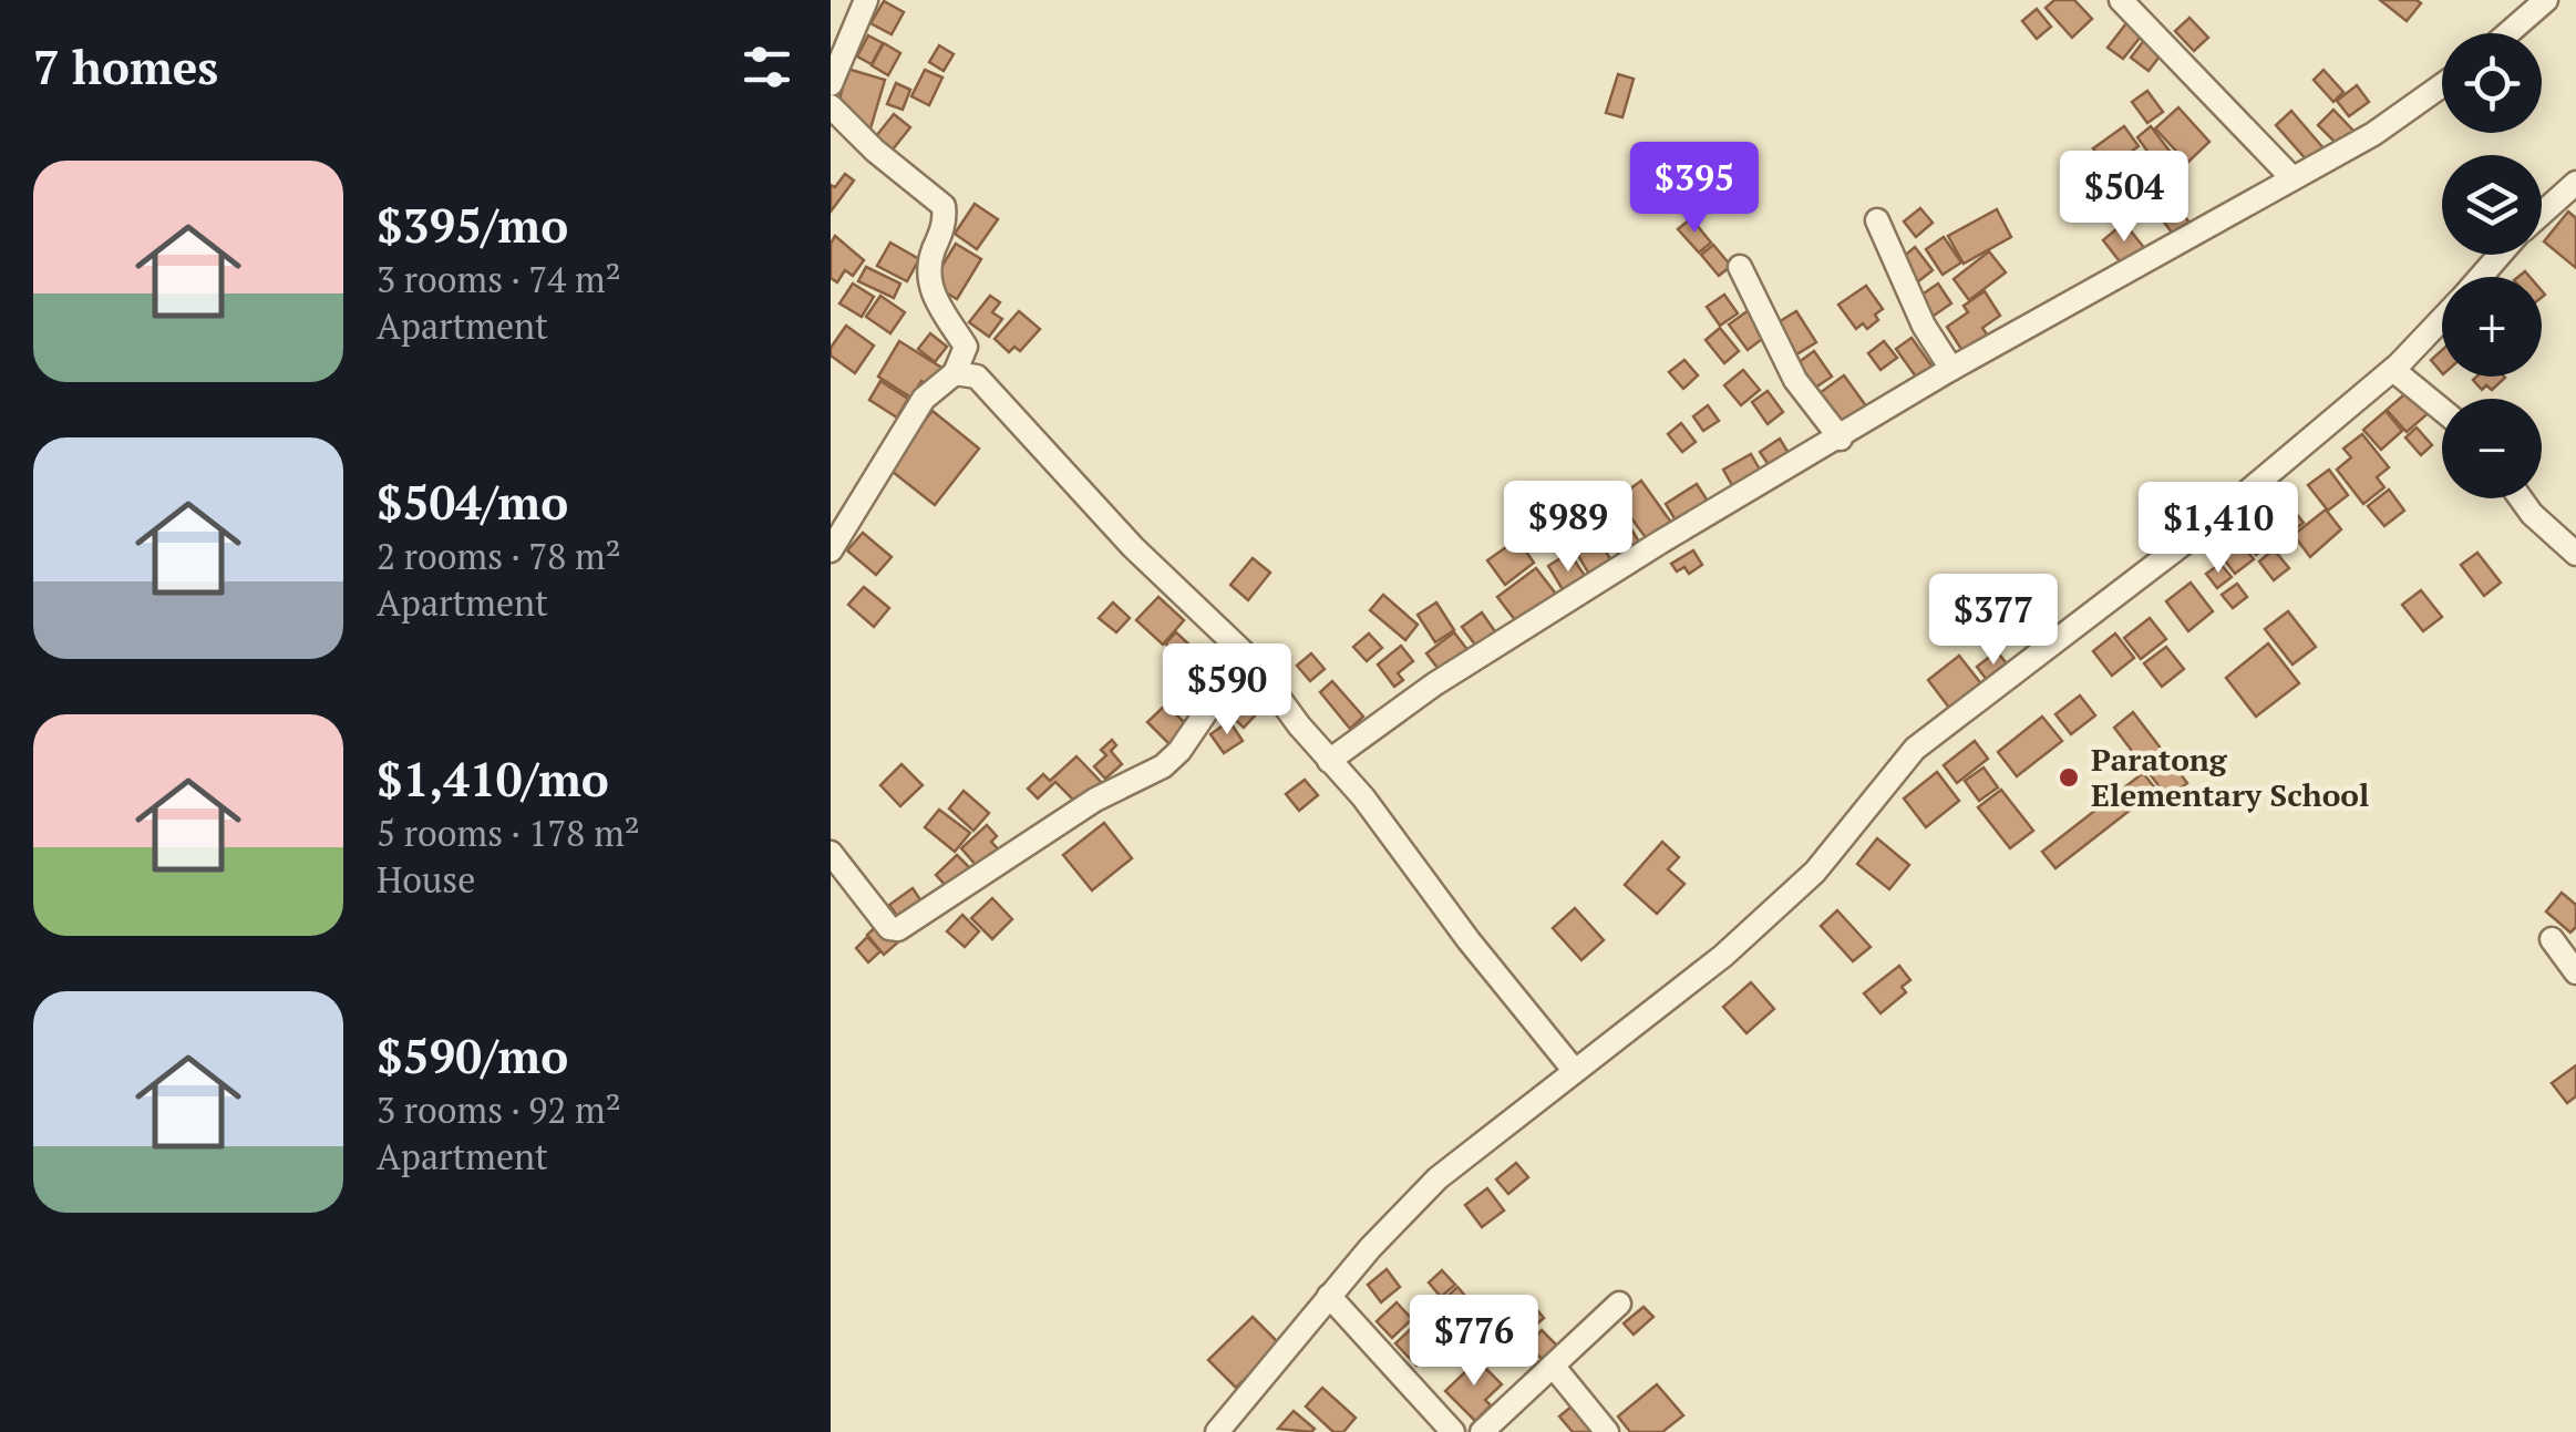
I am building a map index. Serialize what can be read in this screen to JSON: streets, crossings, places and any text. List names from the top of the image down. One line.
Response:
{"places":["Paratong Elementary School"],"page":{"heading":"7 homes","map_buttons":["+","−"],"list":[{"name":"$395/mo","note":"3 rooms · 74 m² · Apartment"},{"name":"$504/mo","note":"2 rooms · 78 m² · Apartment"},{"name":"$1,410/mo","note":"5 rooms · 178 m² · House"},{"name":"$590/mo","note":"3 rooms · 92 m² · Apartment"}],"price":["$395","$504","$989","$1,410","$377","$590","$776"]}}
